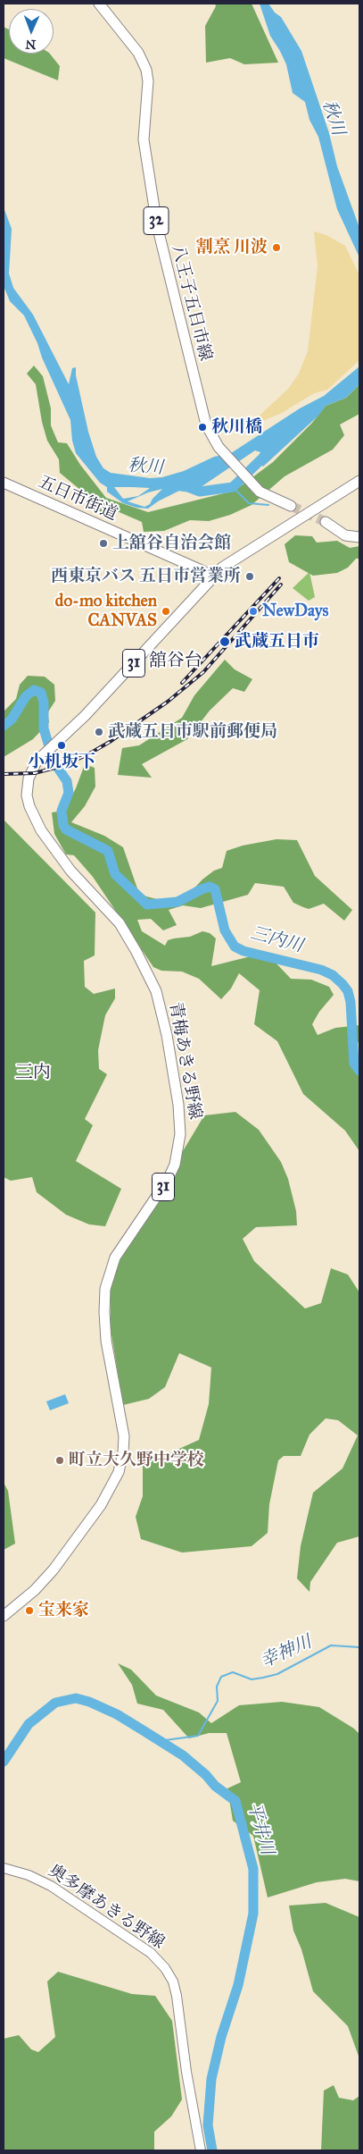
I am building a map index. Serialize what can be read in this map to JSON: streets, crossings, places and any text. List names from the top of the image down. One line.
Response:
{"streets":{"main road":["32","八王子五日市線","五日市街道","31","青梅あきる野線","奥多摩あきる野線"]},"crossings":[["五日市街道","青梅あきる野線"]],"districts":["舘谷台","三内"],"water":["秋川","三内川","幸神川","平井川"],"places":["割烹 川波","秋川橋","上舘谷自治会館","西東京バス 五日市営業所","do-mo kitchen CANVAS","NewDays","武蔵五日市","武蔵五日市駅前郵便局","小机坂下","町立大久野中学校","宝来家"],"north":"bottom"}
